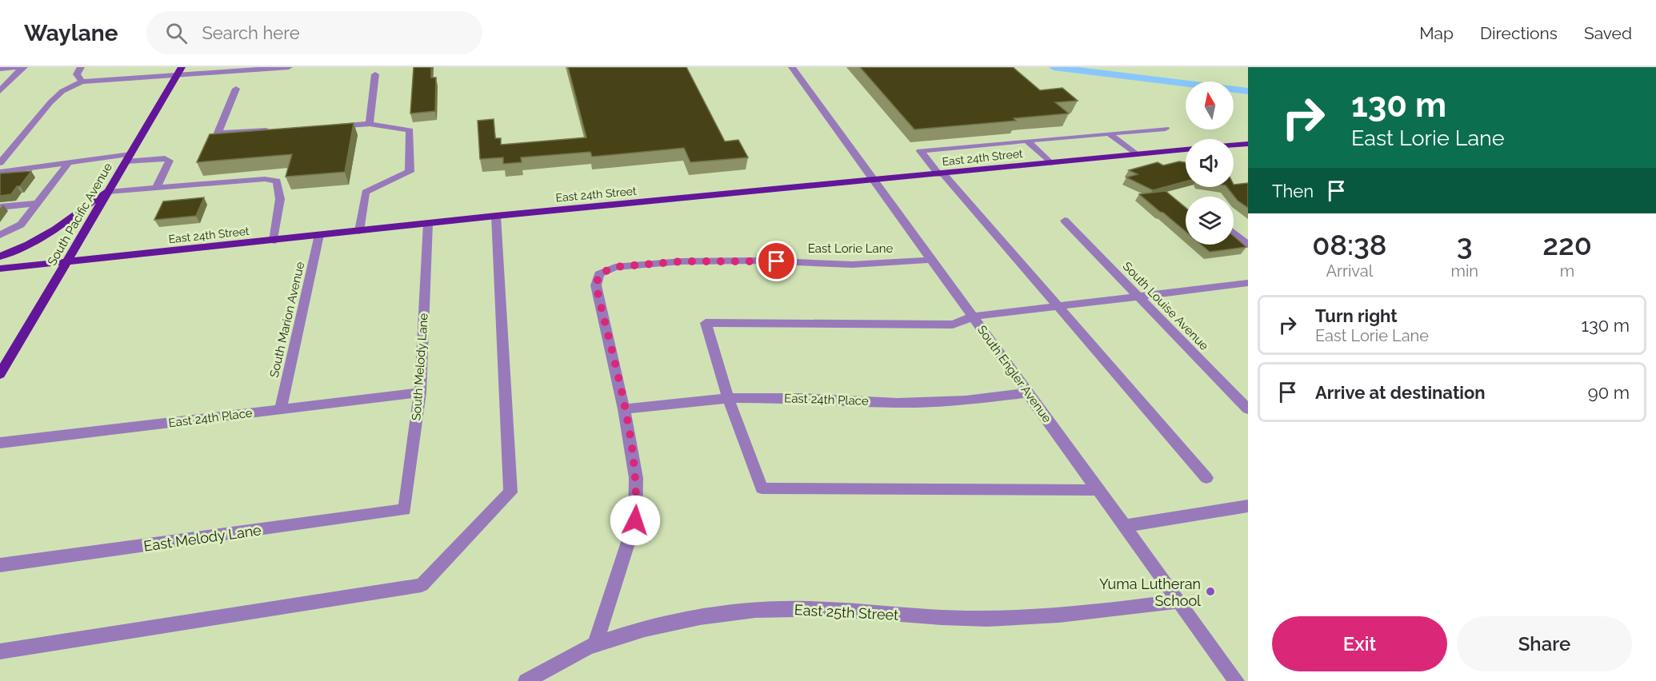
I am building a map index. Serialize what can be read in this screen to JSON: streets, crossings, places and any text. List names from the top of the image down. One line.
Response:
{"streets":{"main road":["East 24th Street","South Pacific Avenue"],"street":["East Lorie Lane","South Louise Avenue","South Marion Avenue","South Melody Lane","South Engler Avenue","East 24th Place","East Melody Lane","East 25th Street"]},"crossings":[["East 24th Street","South Pacific Avenue"],["East 24th Street","South Marion Avenue"],["East 24th Street","South Melody Lane"],["East 24th Street","South Engler Avenue"],["East Lorie Lane","South Engler Avenue"],["East Lorie Lane","East 24th Place"],["South Marion Avenue","East 24th Place"],["South Melody Lane","East 24th Place"],["South Melody Lane","East Melody Lane"],["South Engler Avenue","East 24th Place"],["South Engler Avenue","East 25th Street"]],"places":["Yuma Lutheran School"],"north":"top","page":{"header":"Waylane","search":"Search here","nav":["Map","Directions","Saved"],"turn":["130 m","East Lorie Lane"],"then":"Then","eta":["08:38","Arrival","3","min","220","m"],"list":[{"name":"Turn right","note":"East Lorie Lane","value":"130 m"},{"name":"Arrive at destination","value":"90 m"}],"buttons":["Exit","Share"]}}
